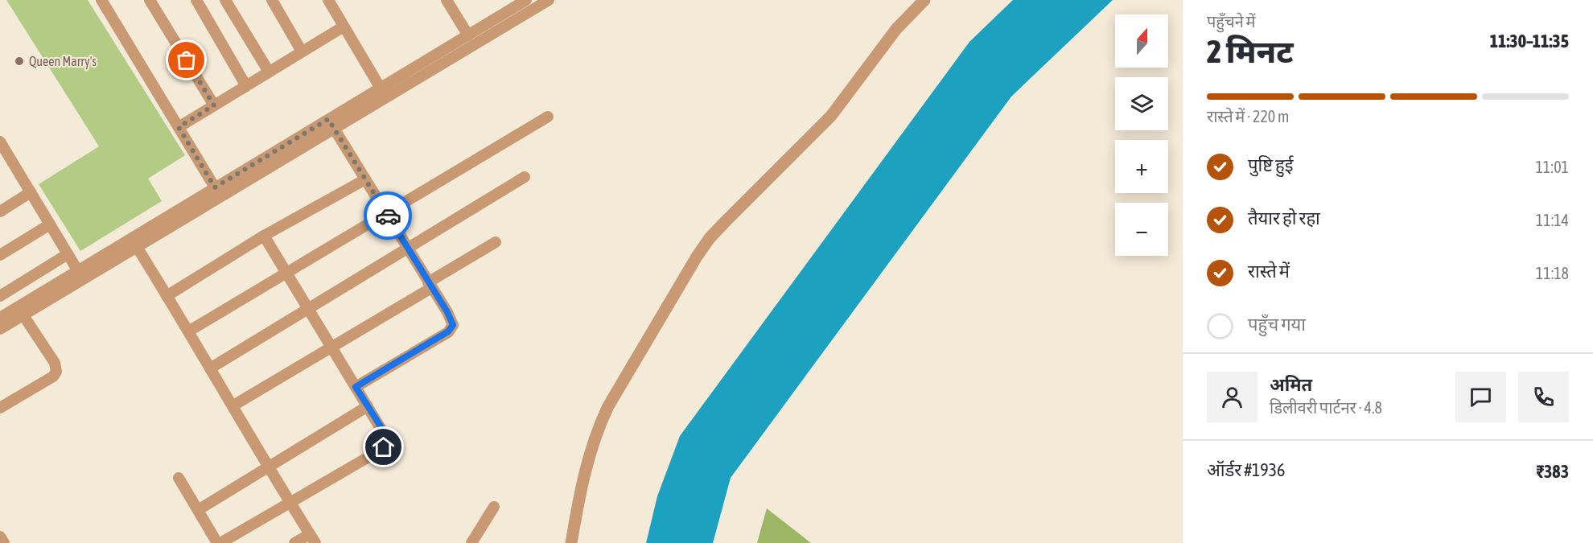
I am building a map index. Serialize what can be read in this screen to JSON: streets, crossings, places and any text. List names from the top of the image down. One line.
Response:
{"places":["Queen Marry's"],"north":"top","page":{"heading":["2 मिनट","पहुँचने में","11:30–11:35"],"panel":["अमित","डिलीवरी पार्टनर · 4.8","ऑर्डर #1936","₹383"],"map_buttons":["+","−"],"bar":"रास्ते में · 220 m","list":[["पुष्टि हुई","11:01"],["तैयार हो रहा","11:14"],["रास्ते में","11:18"],"पहुँच गया"]}}
